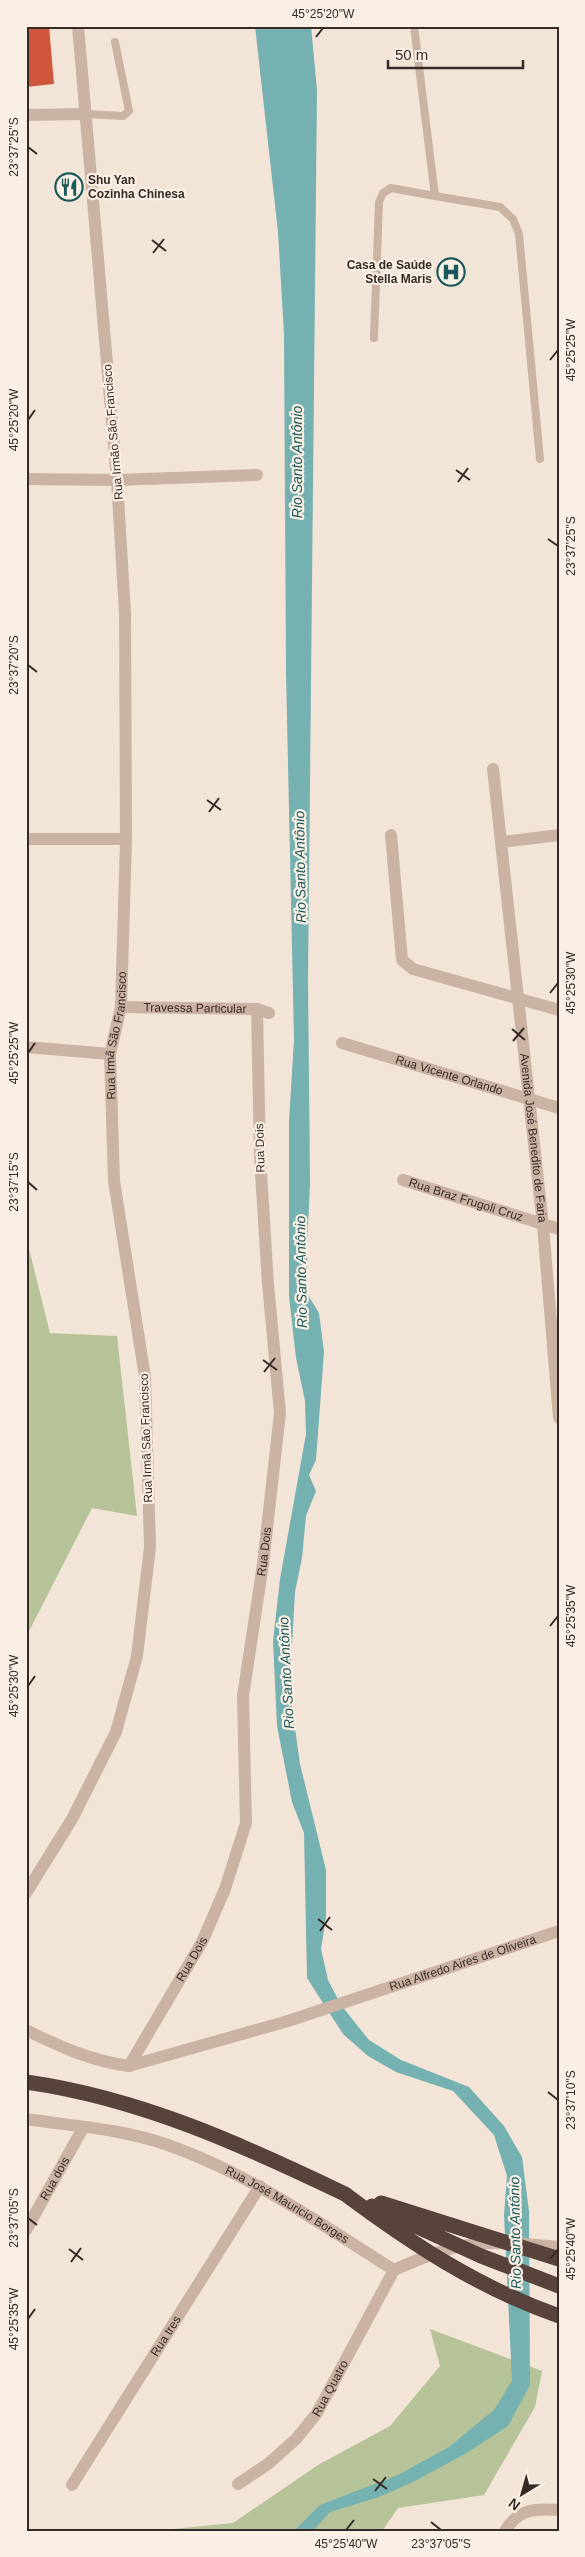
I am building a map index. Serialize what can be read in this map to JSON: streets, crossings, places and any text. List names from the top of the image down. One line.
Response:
{"streets":{"street":["Rua Irmão São Francisco","Travessa Particular","Rua Irmã São Francisco","Rua Vicente Orlando","Avenida José Benedito de Faria","Rua Dois","Rua Braz Frugoli Cruz","Rua Alfredo Aires de Oliveira","Rua dois","Rua José Mauricio Borges","Rua tres","Rua Quatro"]},"crossings":[["Rua Irmão São Francisco","Rua Irmã São Francisco"],["Travessa Particular","Rua Irmã São Francisco"],["Travessa Particular","Rua Dois"],["Rua Vicente Orlando","Avenida José Benedito de Faria"],["Avenida José Benedito de Faria","Rua Braz Frugoli Cruz"],["Rua Dois","Rua Alfredo Aires de Oliveira"],["Rua dois","Rua José Mauricio Borges"],["Rua José Mauricio Borges","Rua tres"],["Rua José Mauricio Borges","Rua Quatro"]],"water":["Rio Santo Antônio"],"places":{"restaurant":["Shu Yan Cozinha Chinesa"],"hospital":["Casa de Saúde Stella Maris"]},"scale_bar":"50 m","north":"bottom left","coordinates":["45°25'20\"W","23°37'25\"S","45°25'25\"W","23°37'20\"S","45°25'30\"W","23°37'15\"S","45°25'35\"W","23°37'10\"S","23°37'05\"S","45°25'40\"W"]}
